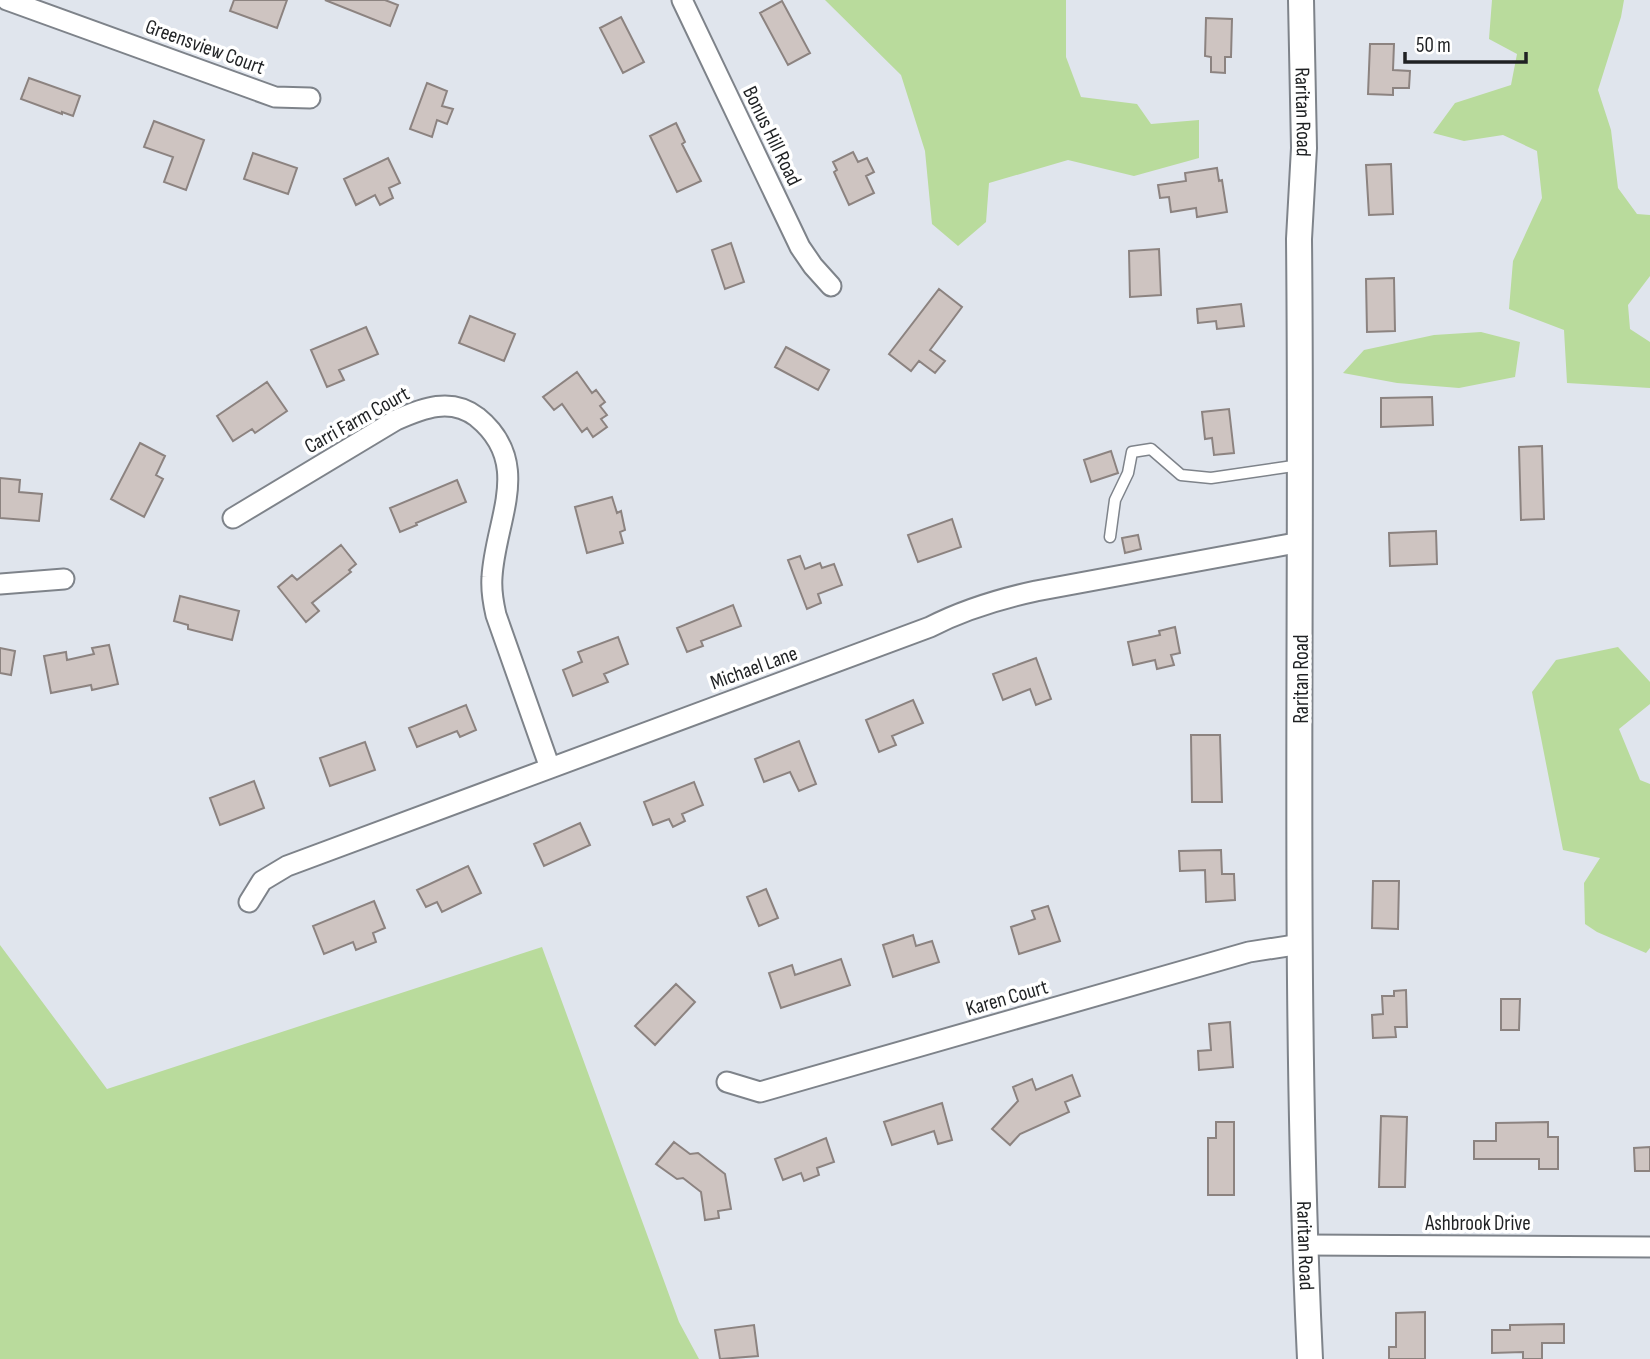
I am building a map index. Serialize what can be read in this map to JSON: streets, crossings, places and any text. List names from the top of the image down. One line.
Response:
{"streets":{"street":["Greensview Court","Raritan Road","Bonus Hill Road","Carri Farm Court","Michael Lane","Karen Court","Ashbrook Drive"]},"crossings":[["Raritan Road","Michael Lane"],["Raritan Road","Karen Court"],["Raritan Road","Ashbrook Drive"],["Carri Farm Court","Michael Lane"]],"scale_bar":"50 m"}
